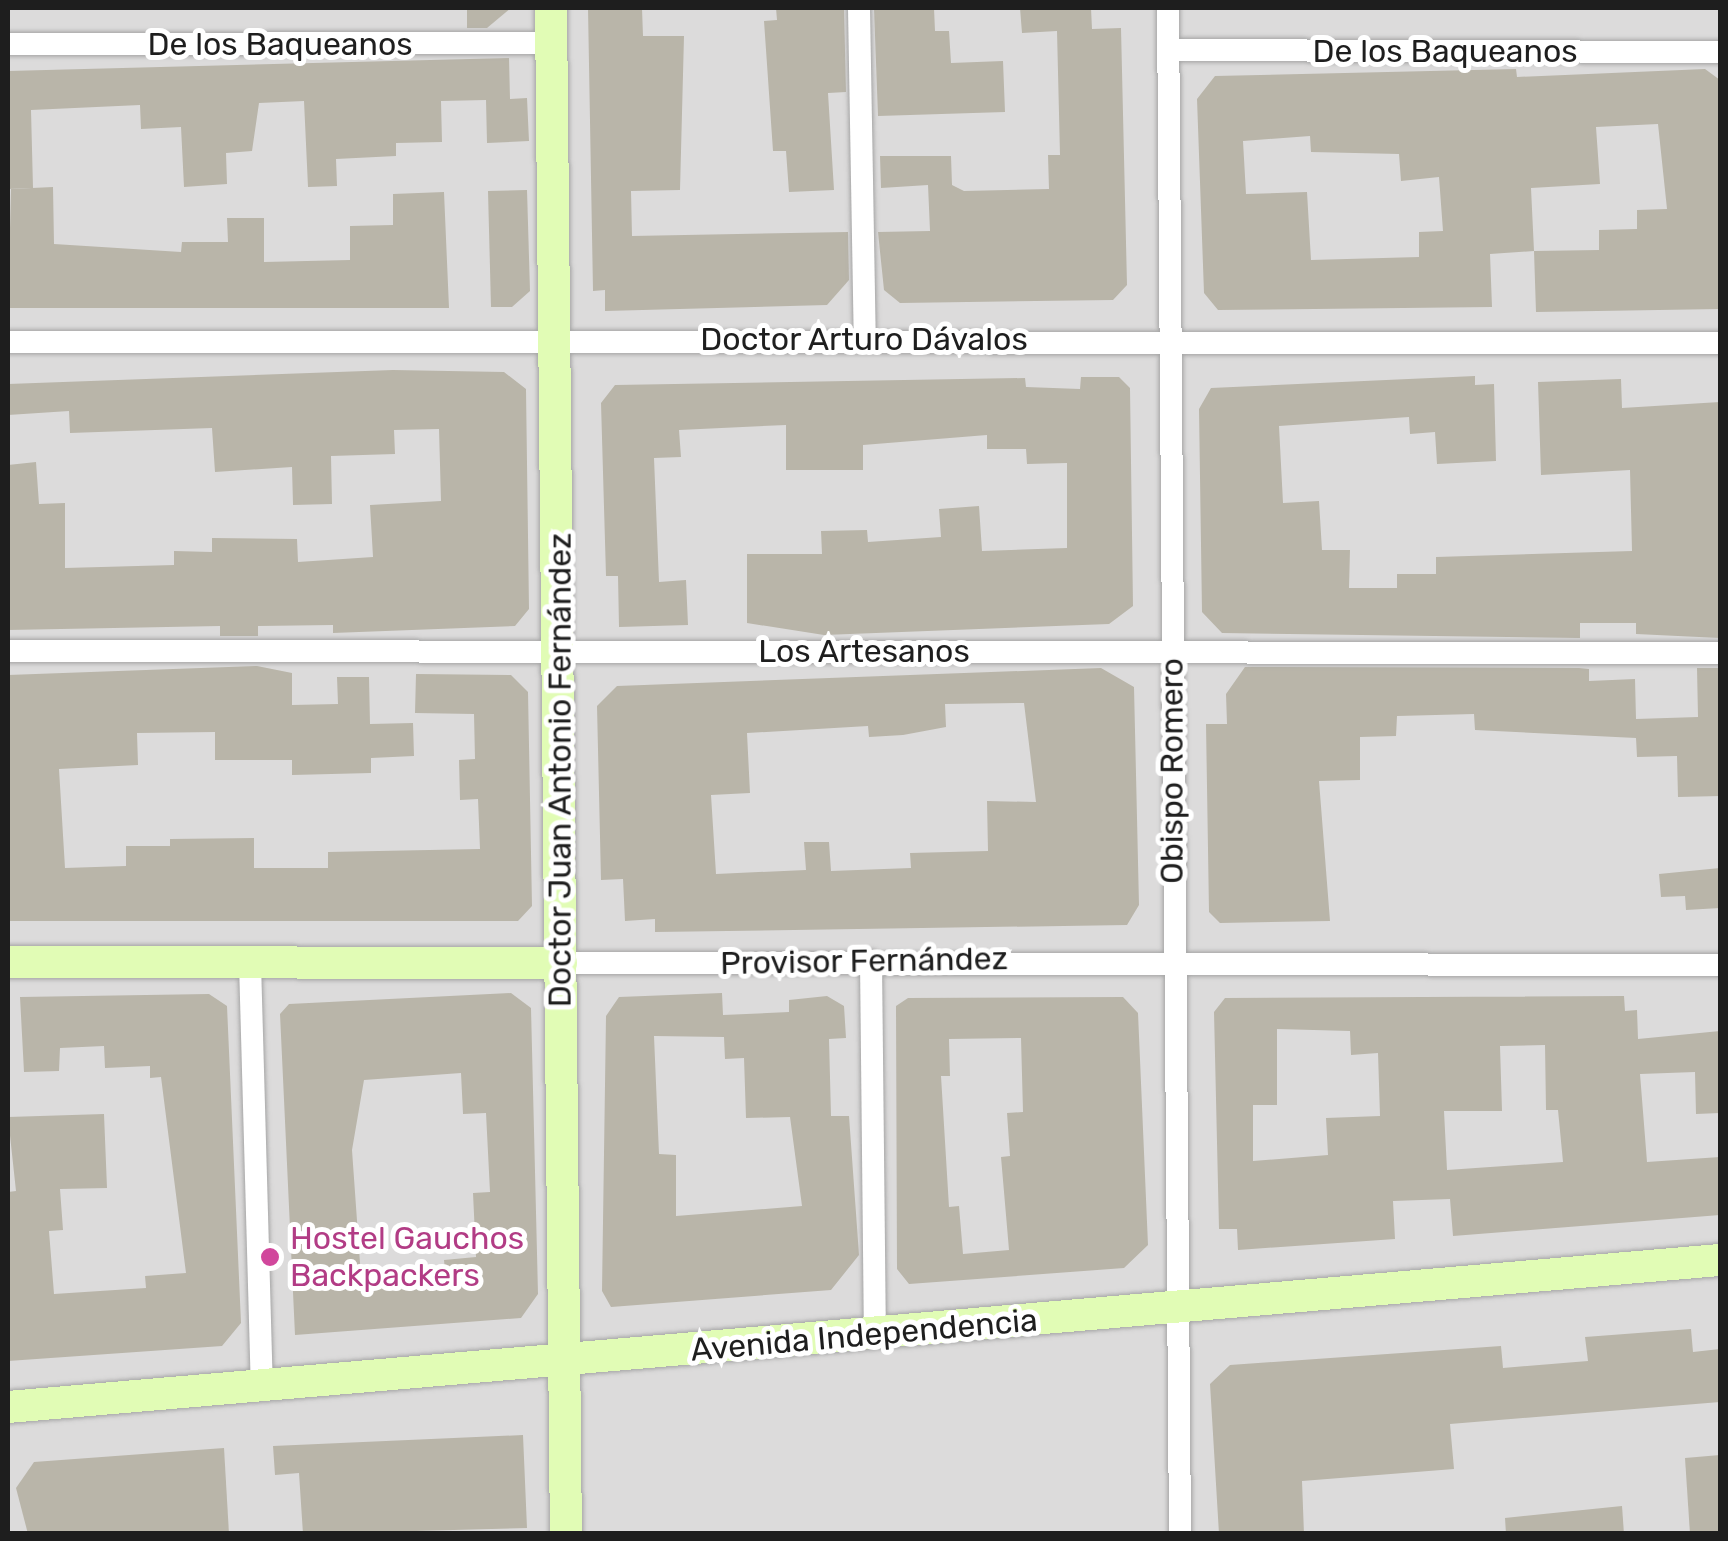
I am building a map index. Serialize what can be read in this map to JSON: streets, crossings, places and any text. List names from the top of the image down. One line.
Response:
{"streets":{"street":["De los Baqueanos","Doctor Arturo Dávalos","Los Artesanos","Doctor Juan Antonio Fernández","Obispo Romero","Provisor Fernández","Avenida Independencia"]},"crossings":[["De los Baqueanos","Doctor Juan Antonio Fernández"],["De los Baqueanos","Obispo Romero"],["Doctor Arturo Dávalos","Doctor Juan Antonio Fernández"],["Doctor Arturo Dávalos","Obispo Romero"],["Los Artesanos","Doctor Juan Antonio Fernández"],["Los Artesanos","Obispo Romero"],["Doctor Juan Antonio Fernández","Provisor Fernández"],["Doctor Juan Antonio Fernández","Avenida Independencia"],["Obispo Romero","Provisor Fernández"],["Obispo Romero","Avenida Independencia"]],"places":["Hostel Gauchos Backpackers"]}
